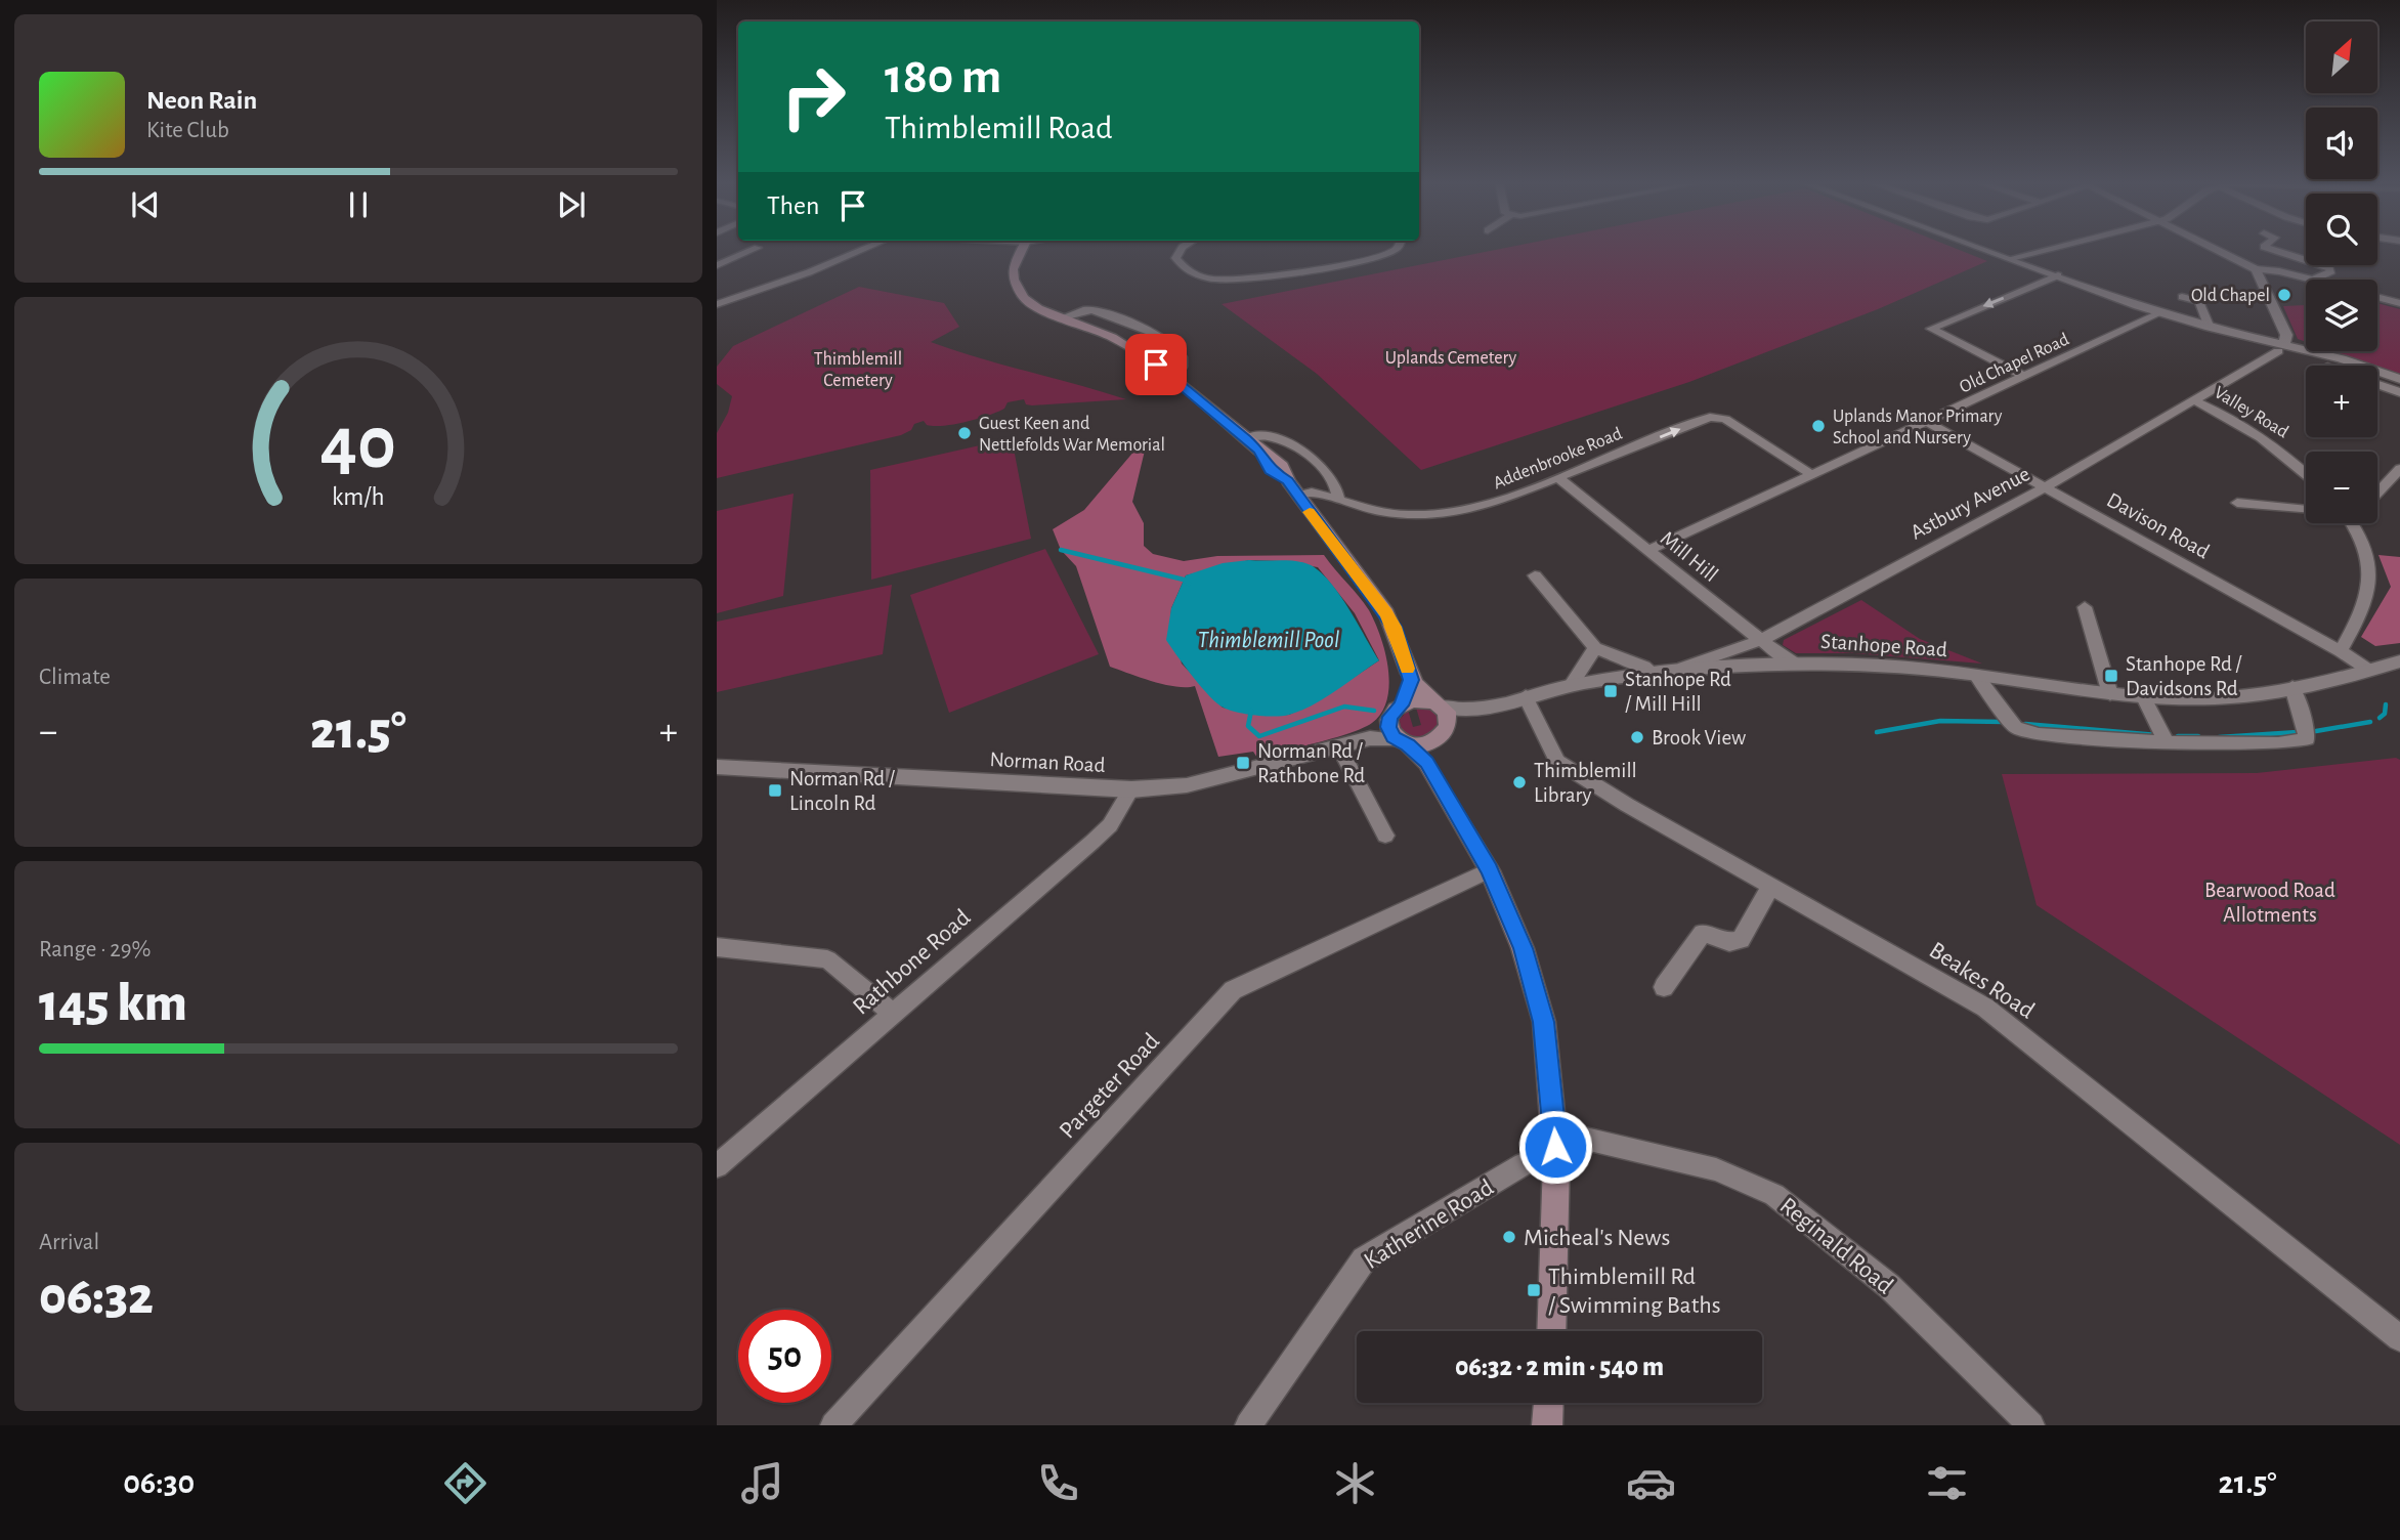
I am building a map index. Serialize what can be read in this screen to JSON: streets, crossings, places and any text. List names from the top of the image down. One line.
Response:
{"streets":{"street":["Old Chapel Road","Valley Road","Addenbrooke Road","Astbury Avenue","Davison Road","Mill Hill","Stanhope Road","Norman Road","Rathbone Road","Beakes Road","Pargeter Road","Katherine Road","Reginald Road"]},"crossings":[["Old Chapel Road","Addenbrooke Road"],["Old Chapel Road","Davison Road"],["Old Chapel Road","Mill Hill"],["Valley Road","Astbury Avenue"],["Addenbrooke Road","Mill Hill"],["Astbury Avenue","Davison Road"],["Astbury Avenue","Mill Hill"],["Astbury Avenue","Stanhope Road"],["Davison Road","Stanhope Road"],["Mill Hill","Stanhope Road"],["Stanhope Road","Norman Road"],["Stanhope Road","Beakes Road"],["Norman Road","Rathbone Road"]],"one_way":["Addenbrooke Road"],"water":["Thimblemill Pool"],"parks":["Uplands Cemetery","Thimblemill Cemetery","Bearwood Road Allotments"],"places":{"other":["Old Chapel","Uplands Manor Primary School and Nursery","Guest Keen and Nettlefolds War Memorial","Brook View","Thimblemill Library","Micheal's News"],"transit":["Stanhope Rd / Davidsons Rd","Stanhope Rd / Mill Hill","Norman Rd / Rathbone Rd","Norman Rd / Lincoln Rd","Thimblemill Rd / Swimming Baths"]},"north":"top right","page":{"map_buttons":["+","−"],"turn":["180 m","Thimblemill Road"],"song":["Neon Rain","Kite Club"],"then":"Then","tile":["Climate",["Range · 29%","145 km"],["Arrival","06:32"]],"heat":["−","21.5°","+"],"limit":"50","trip":"06:32 · 2 min · 540 m","tabs":["06:30","21.5°"],"gauge":["40","km/h"]}}
